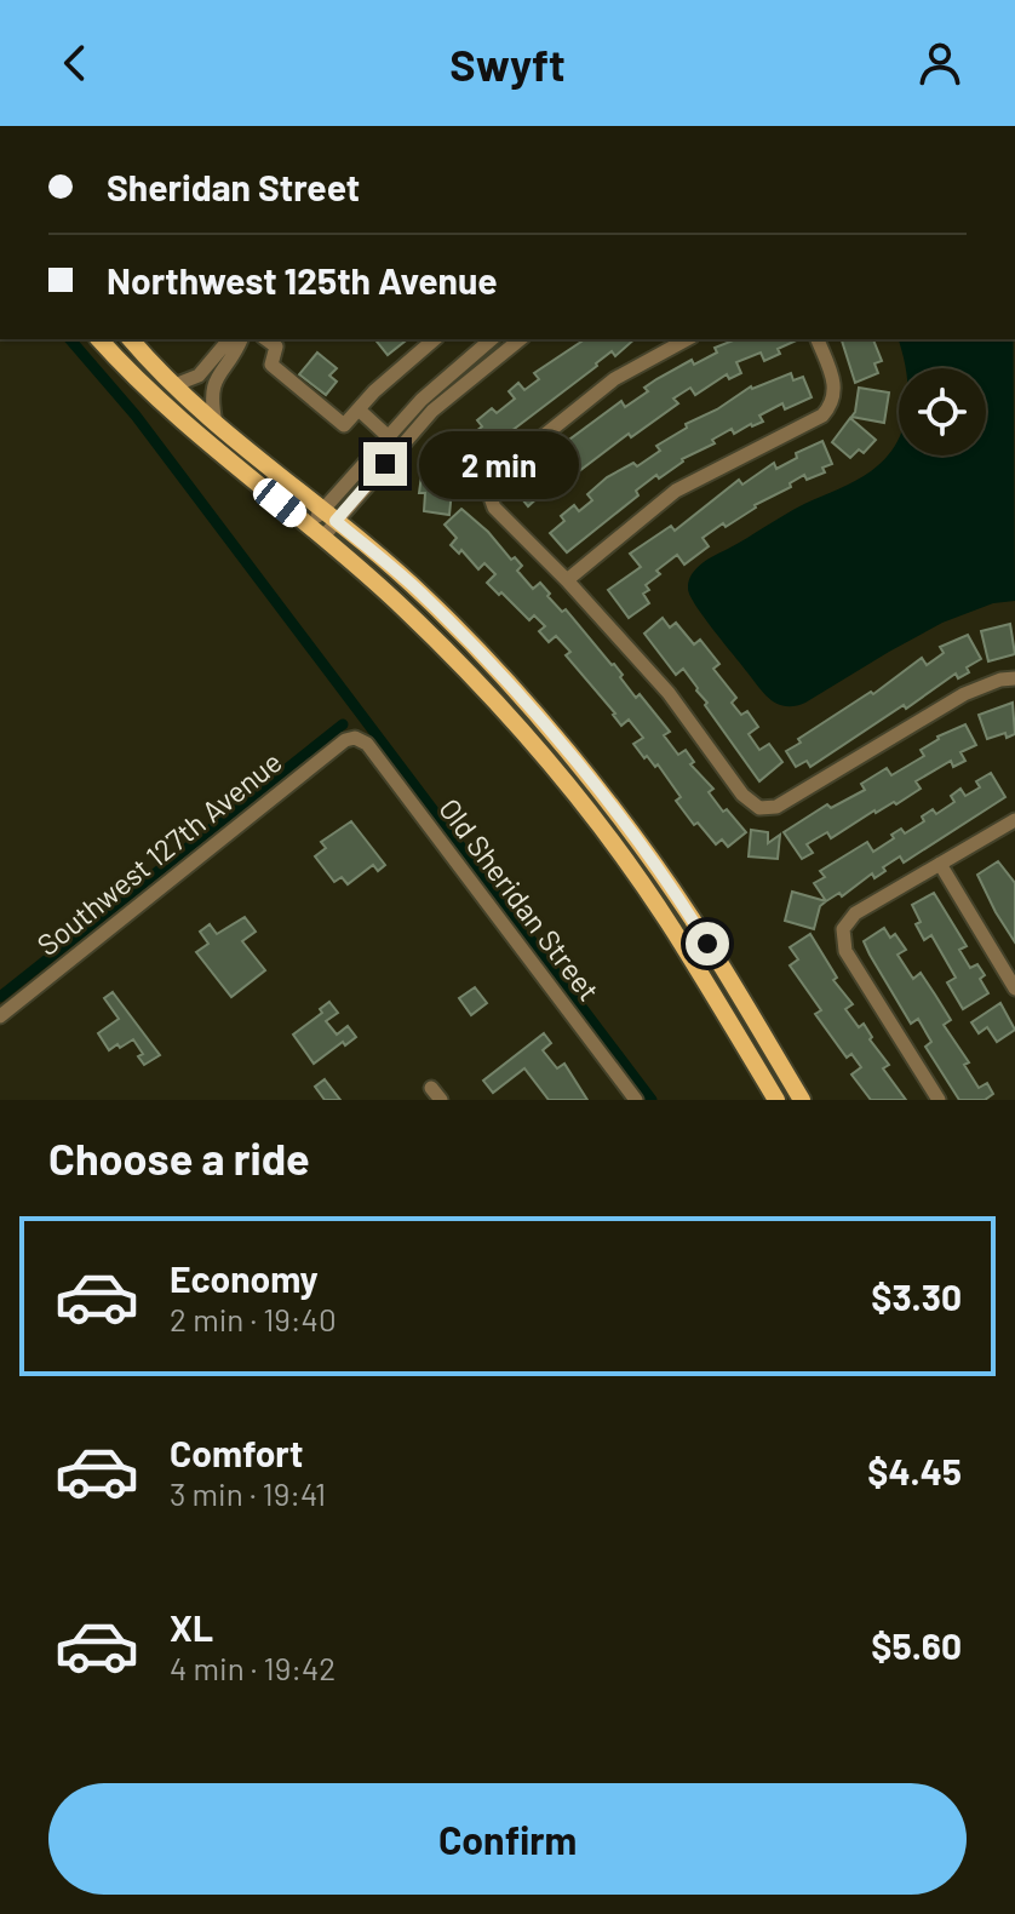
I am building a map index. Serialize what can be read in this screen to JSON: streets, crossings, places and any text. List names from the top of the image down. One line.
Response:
{"streets":{"street":["Southwest 127th Avenue","Old Sheridan Street"]},"crossings":[["Southwest 127th Avenue","Old Sheridan Street"]],"page":{"header":"Swyft","banner":["Sheridan Street","Northwest 125th Avenue"],"bubble":"2 min","heading":"Choose a ride","list":[{"name":"Economy","note":"2 min · 19:40","value":"$3.30"},{"name":"Comfort","note":"3 min · 19:41","value":"$4.45"},{"name":"XL","note":"4 min · 19:42","value":"$5.60"}],"buttons":"Confirm"}}
